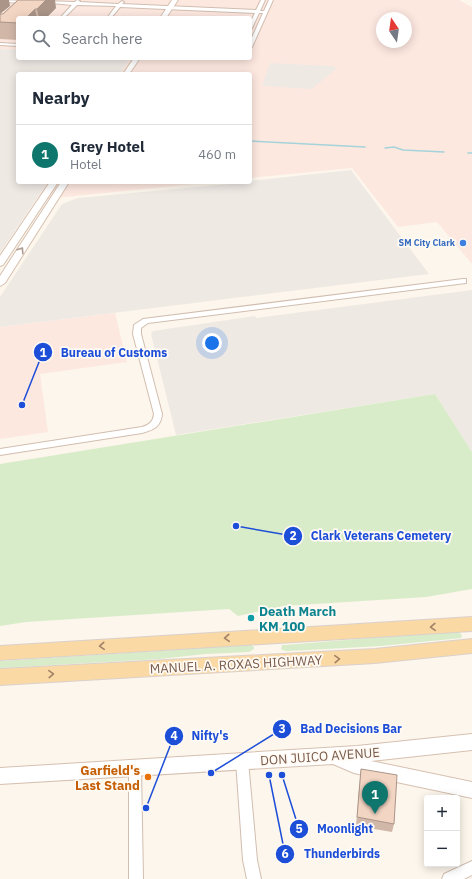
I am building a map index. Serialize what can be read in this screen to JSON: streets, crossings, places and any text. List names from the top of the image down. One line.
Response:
{"streets":{"main road":["MANUEL A. ROXAS HIGHWAY","DON JUICO AVENUE"]},"places":["SM City Clark","Bureau of Customs","Clark Veterans Cemetery","Death March KM 100","Bad Decisions Bar","Thunderbirds","Moonlight","Garfield's Last Stand","Nifty's"],"north":"top","page":{"search":"Search here","heading":"Nearby","list":[{"mark":"1","name":"Grey Hotel","note":"Hotel","value":"460 m"}],"pins":"1","map_buttons":["+","−"]}}
